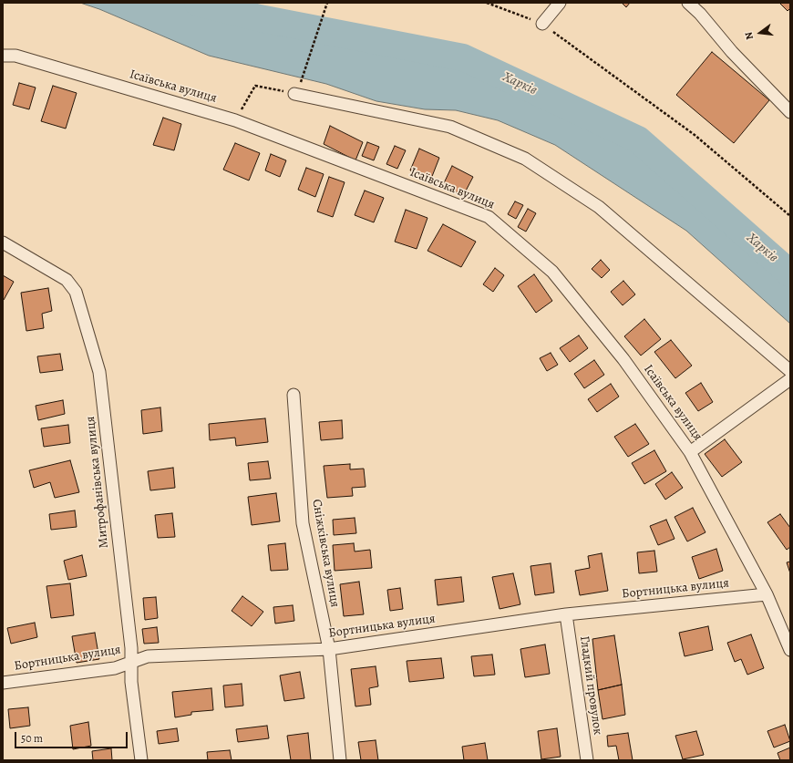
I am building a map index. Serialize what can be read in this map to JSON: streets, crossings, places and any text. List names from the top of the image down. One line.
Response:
{"streets":{"street":["Ісаївська вулиця","Митрофанівська вулиця","Сніжківська вулиця","Бортницька вулиця","Гладкий провулок"]},"crossings":[["Ісаївська вулиця","Бортницька вулиця"],["Митрофанівська вулиця","Бортницька вулиця"],["Сніжківська вулиця","Бортницька вулиця"],["Бортницька вулиця","Гладкий провулок"]],"water":["Харків"],"scale_bar":"50 m","north":"left"}
